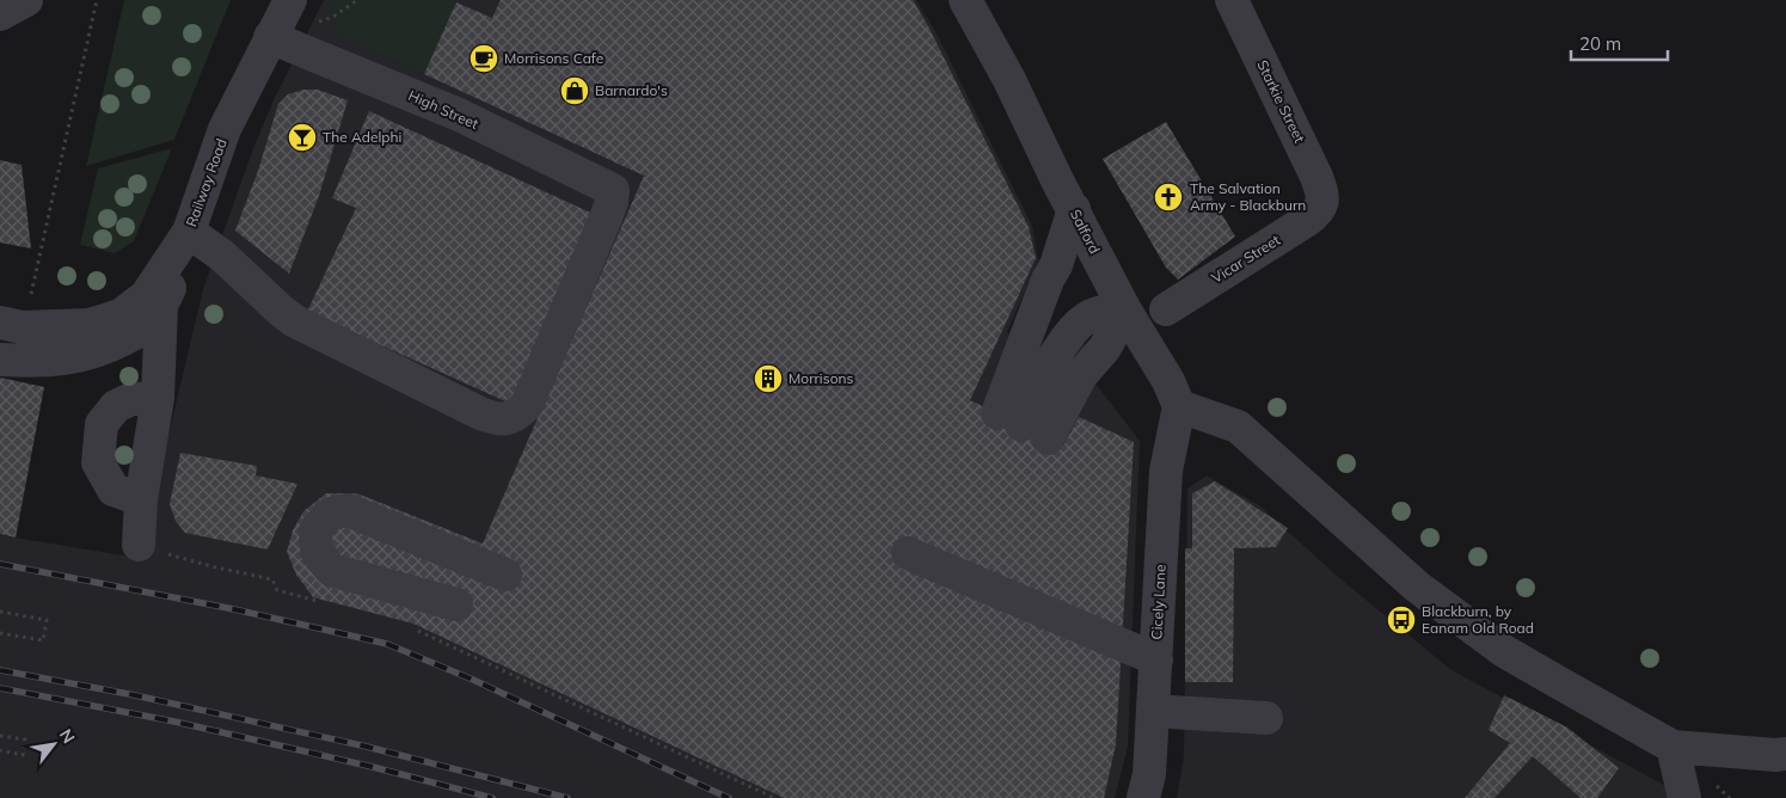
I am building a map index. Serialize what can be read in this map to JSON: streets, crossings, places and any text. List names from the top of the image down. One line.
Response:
{"streets":{"street":["Starkie Street","High Street","Railway Road","Salford","Vicar Street","Cicely Lane"]},"crossings":[["Starkie Street","Vicar Street"],["High Street","Railway Road"],["Salford","Cicely Lane"]],"places":{"cafe":["Morrisons Cafe"],"shop":["Barnardo's"],"bar":["The Adelphi"],"church":["The Salvation Army - Blackburn"],"building":["Morrisons"],"bus stop":["Blackburn, by Eanam Old Road"]},"scale_bar":"20 m","north":"top right"}
